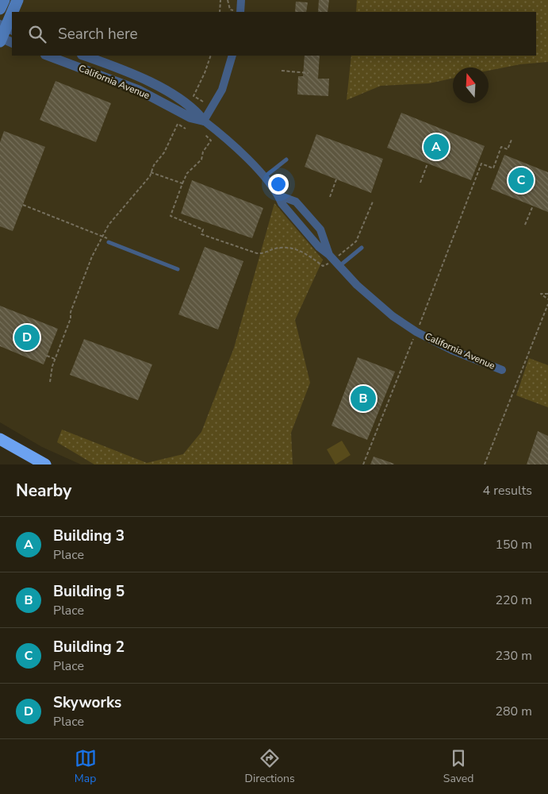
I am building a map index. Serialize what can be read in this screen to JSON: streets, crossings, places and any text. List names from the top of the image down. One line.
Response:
{"streets":{"street":["California Avenue"]},"north":"top","page":{"search":"Search here","pins":["A","C","D","B"],"heading":["Nearby","4 results"],"list":[{"mark":"A","name":"Building 3","note":"Place","value":"150 m"},{"mark":"B","name":"Building 5","note":"Place","value":"220 m"},{"mark":"C","name":"Building 2","note":"Place","value":"230 m"},{"mark":"D","name":"Skyworks","note":"Place","value":"280 m"}],"nav":["Map","Directions","Saved"]}}
